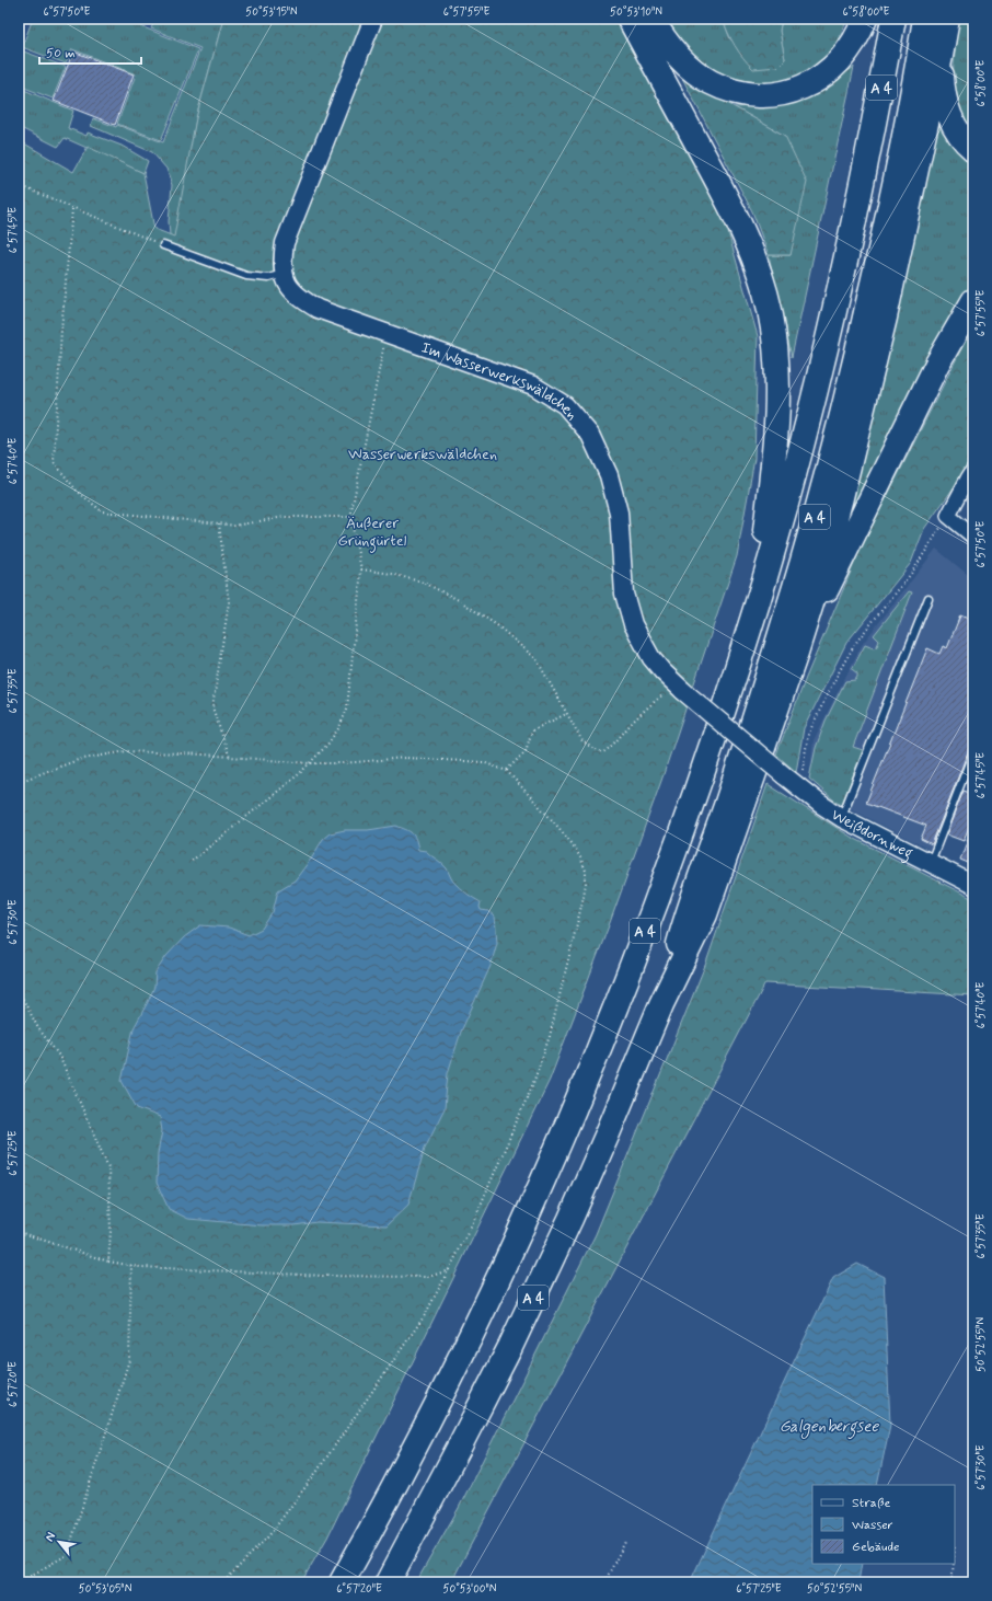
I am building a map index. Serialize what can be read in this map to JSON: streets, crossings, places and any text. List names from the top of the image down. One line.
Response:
{"streets":{"highway":["A 4"],"street":["Im Wasserwerkswäldchen","Weißdornweg"]},"crossings":[["Im Wasserwerkswäldchen","Weißdornweg"]],"water":["Galgenbergsee"],"parks":["Wasserwerkswäldchen","Äußerer Grüngürtel"],"legend":["Straße","Wasser","Gebäude"],"scale_bar":"50 m","north":"top left","coordinates":["6°57'50\"E","50°53'15\"N","6°57'55\"E","50°53'10\"N","6°58'00\"E","6°57'45\"E","6°57'40\"E","6°57'35\"E","6°57'30\"E","6°57'25\"E","50°52'55\"N","6°57'20\"E","50°53'05\"N","50°53'00\"N"]}
